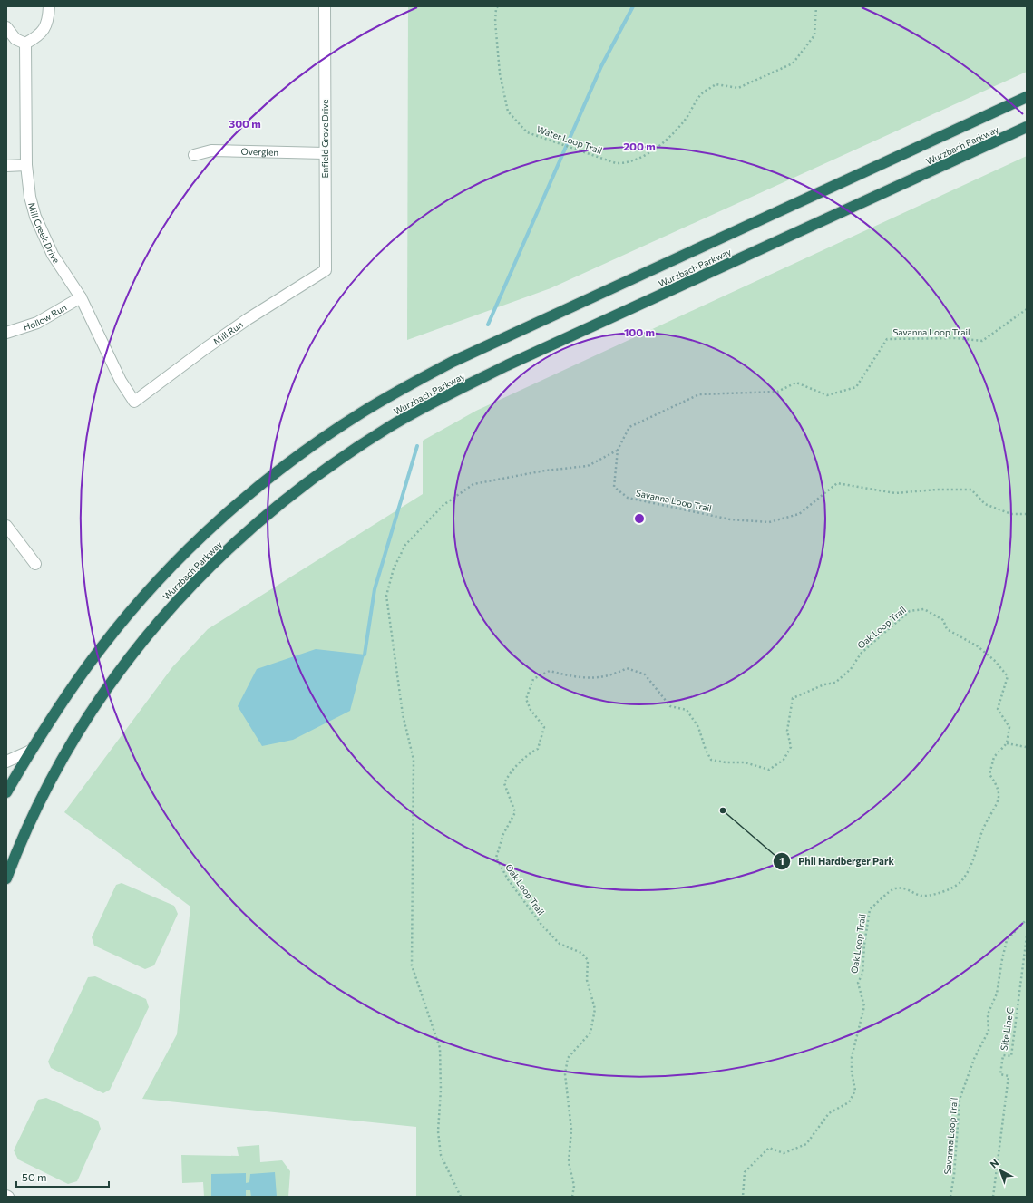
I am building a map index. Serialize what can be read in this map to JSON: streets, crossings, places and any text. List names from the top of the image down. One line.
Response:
{"streets":{"highway":["Wurzbach Parkway"],"street":["Enfield Grove Drive","Overglen","Mill Creek Drive","Hollow Run","Mill Run"],"path":["Water Loop Trail","Savanna Loop Trail","Oak Loop Trail","Site Line C"]},"crossings":[["Enfield Grove Drive","Overglen"],["Enfield Grove Drive","Mill Run"],["Mill Creek Drive","Hollow Run"],["Mill Creek Drive","Mill Run"]],"places":["Phil Hardberger Park"],"scale_bar":"50 m","north":"top left","rings":["300 m","200 m","100 m"]}
